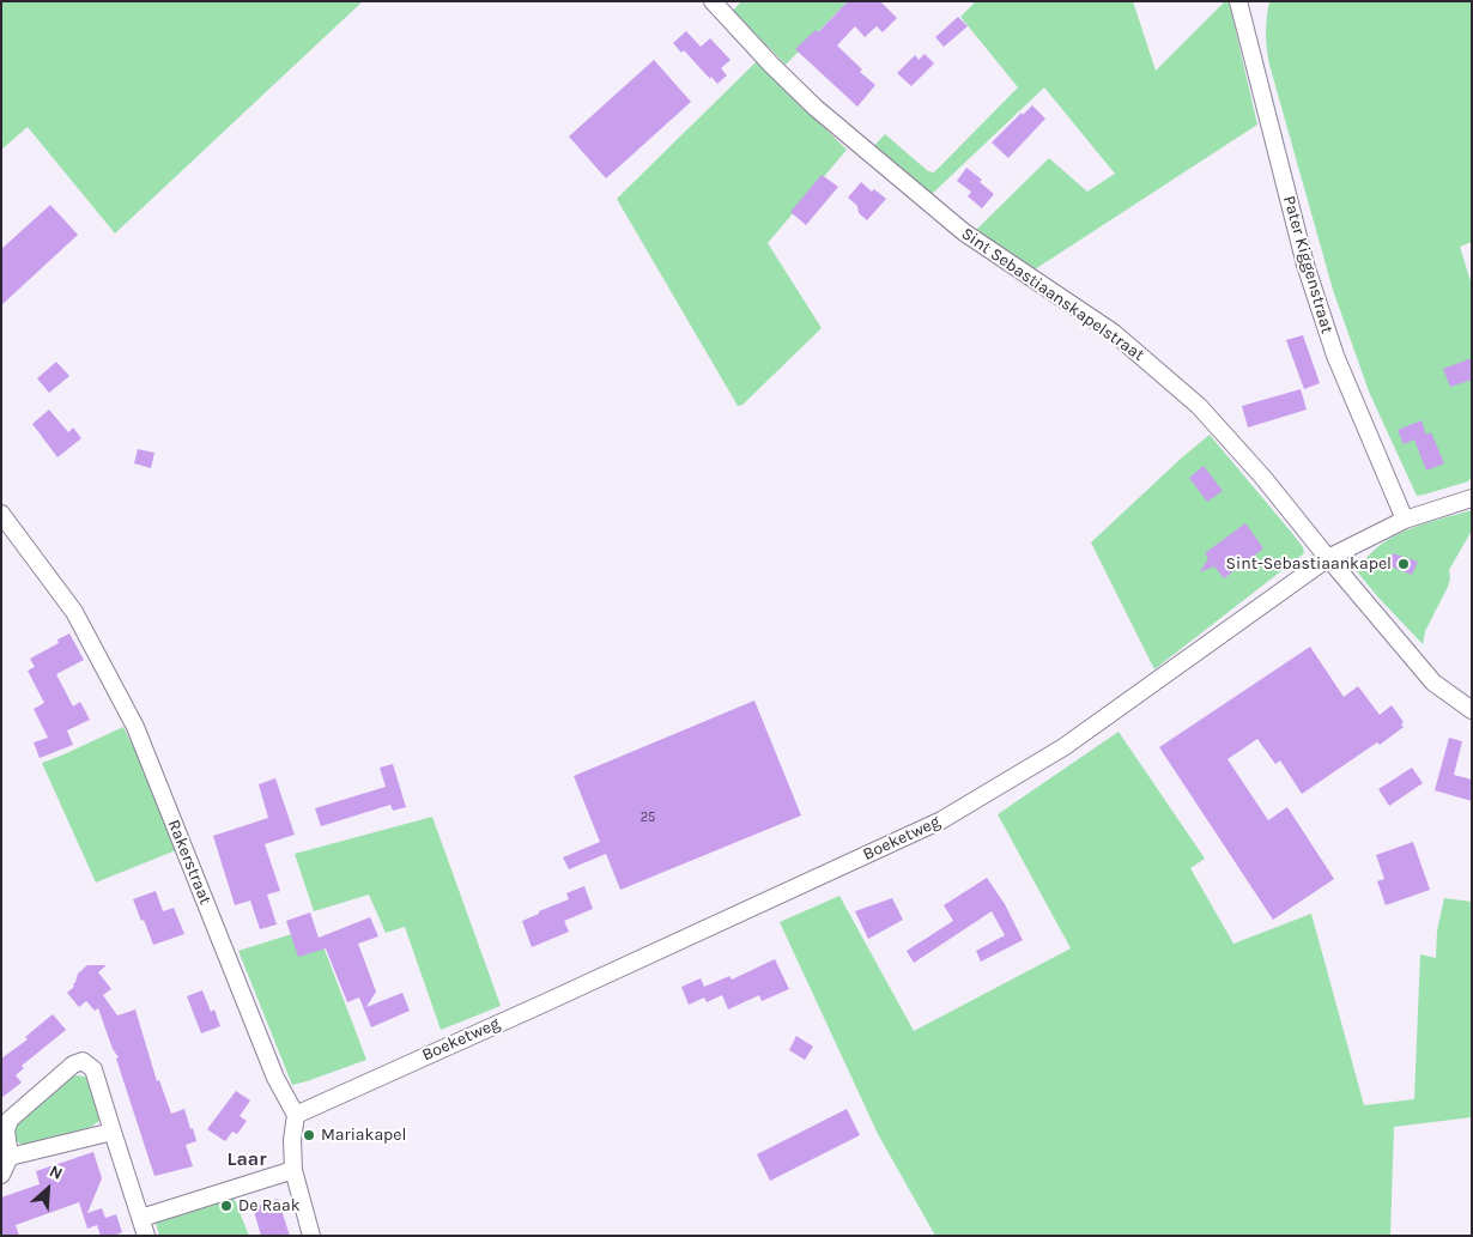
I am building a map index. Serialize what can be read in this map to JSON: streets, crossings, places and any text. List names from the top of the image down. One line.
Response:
{"streets":{"street":["Pater Kiggenstraat","Sint Sebastiaanskapelstraat","Boeketweg","Rakerstraat"]},"crossings":[["Pater Kiggenstraat","Boeketweg"],["Sint Sebastiaanskapelstraat","Boeketweg"],["Boeketweg","Rakerstraat"]],"districts":["Laar"],"places":["Sint-Sebastiaankapel","Mariakapel","De Raak"],"house_numbers":["25"],"north":"top right"}
